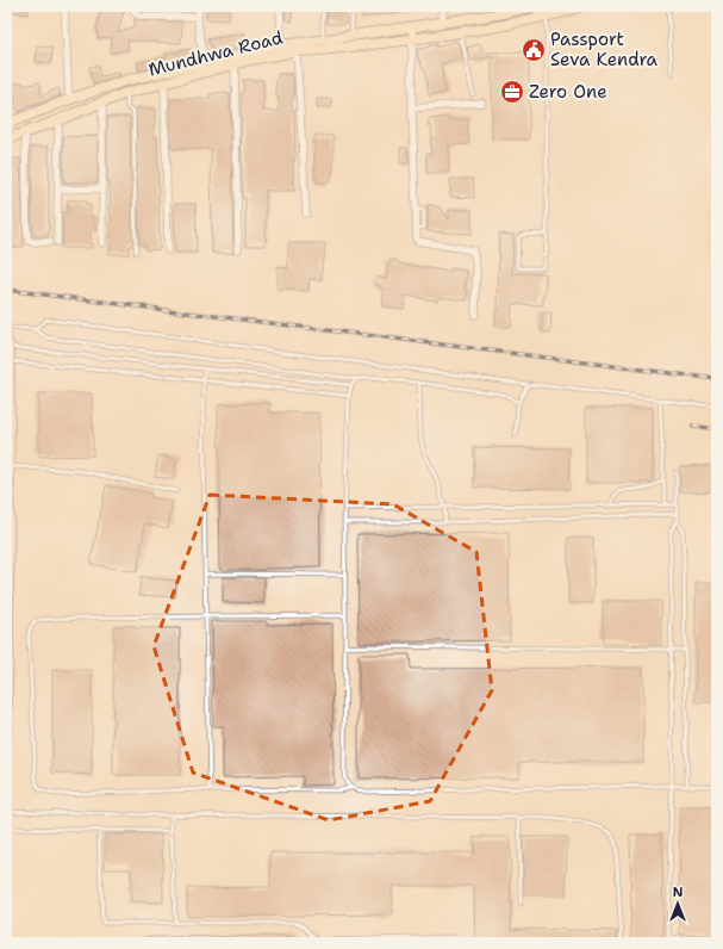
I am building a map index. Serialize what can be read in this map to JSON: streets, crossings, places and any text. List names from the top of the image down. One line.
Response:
{"streets":{"main road":["Mundhwa Road"]},"places":{"public building":["Passport Seva Kendra"],"office":["Zero One"]},"north":"top"}
